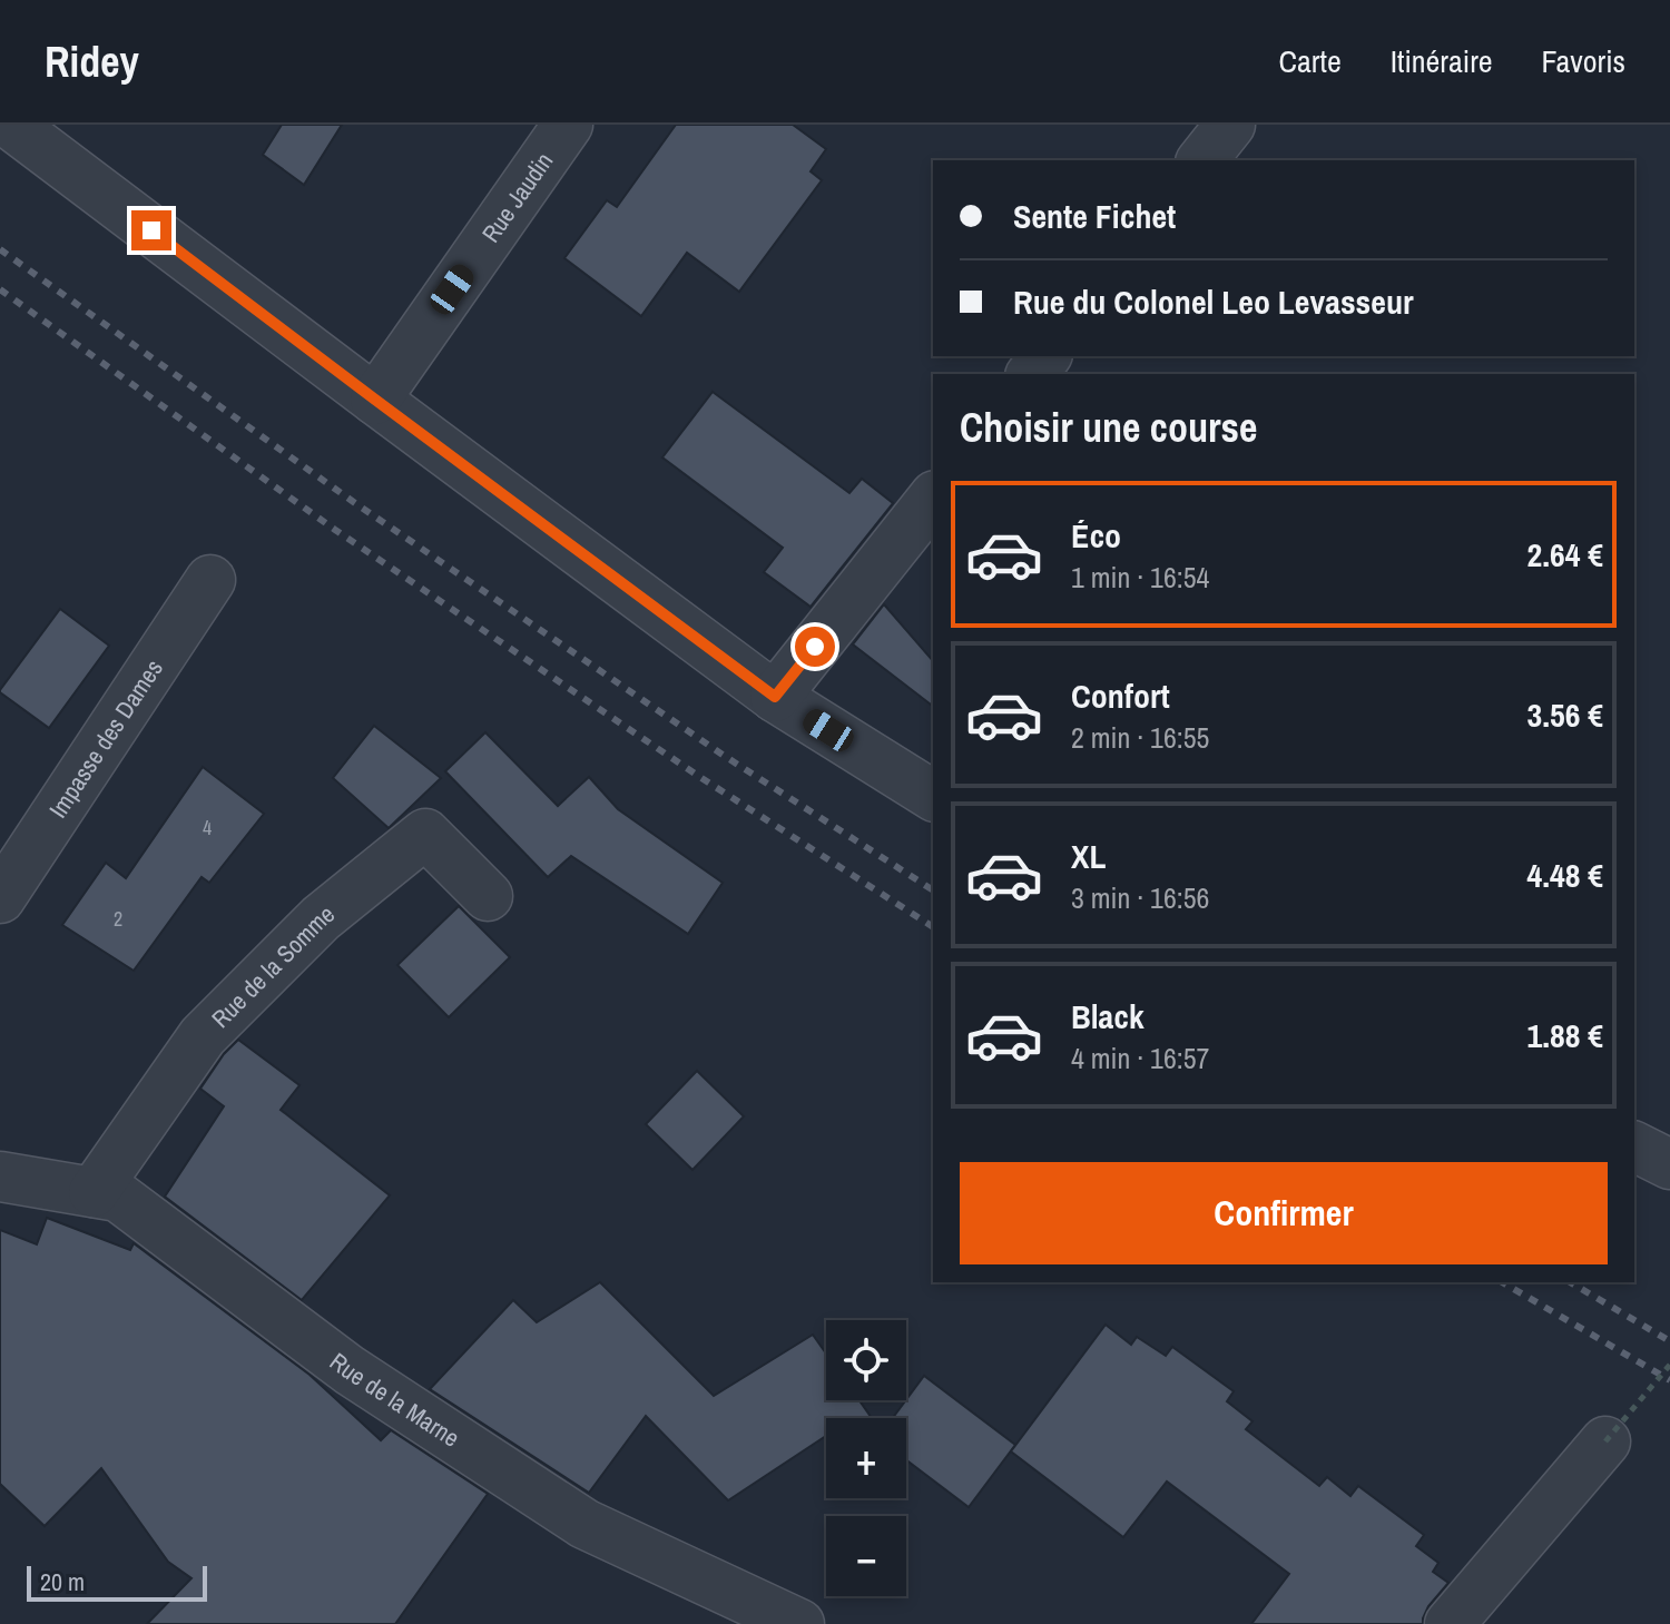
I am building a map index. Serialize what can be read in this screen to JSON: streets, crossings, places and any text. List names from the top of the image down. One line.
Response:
{"streets":{"street":["Rue Jaudin","Impasse des Dames","Rue de la Somme","Rue de la Marne"]},"crossings":[["Rue de la Somme","Rue de la Marne"]],"house_numbers":["4","2"],"scale_bar":"20 m","page":{"header":"Ridey","nav":["Carte","Itinéraire","Favoris"],"banner":["Sente Fichet","Rue du Colonel Leo Levasseur"],"heading":"Choisir une course","list":[{"name":"Éco","note":"1 min · 16:54","value":"2.64 €"},{"name":"Confort","note":"2 min · 16:55","value":"3.56 €"},{"name":"XL","note":"3 min · 16:56","value":"4.48 €"},{"name":"Black","note":"4 min · 16:57","value":"1.88 €"}],"buttons":"Confirmer","map_buttons":["+","−"],"scale":"20 m"}}
